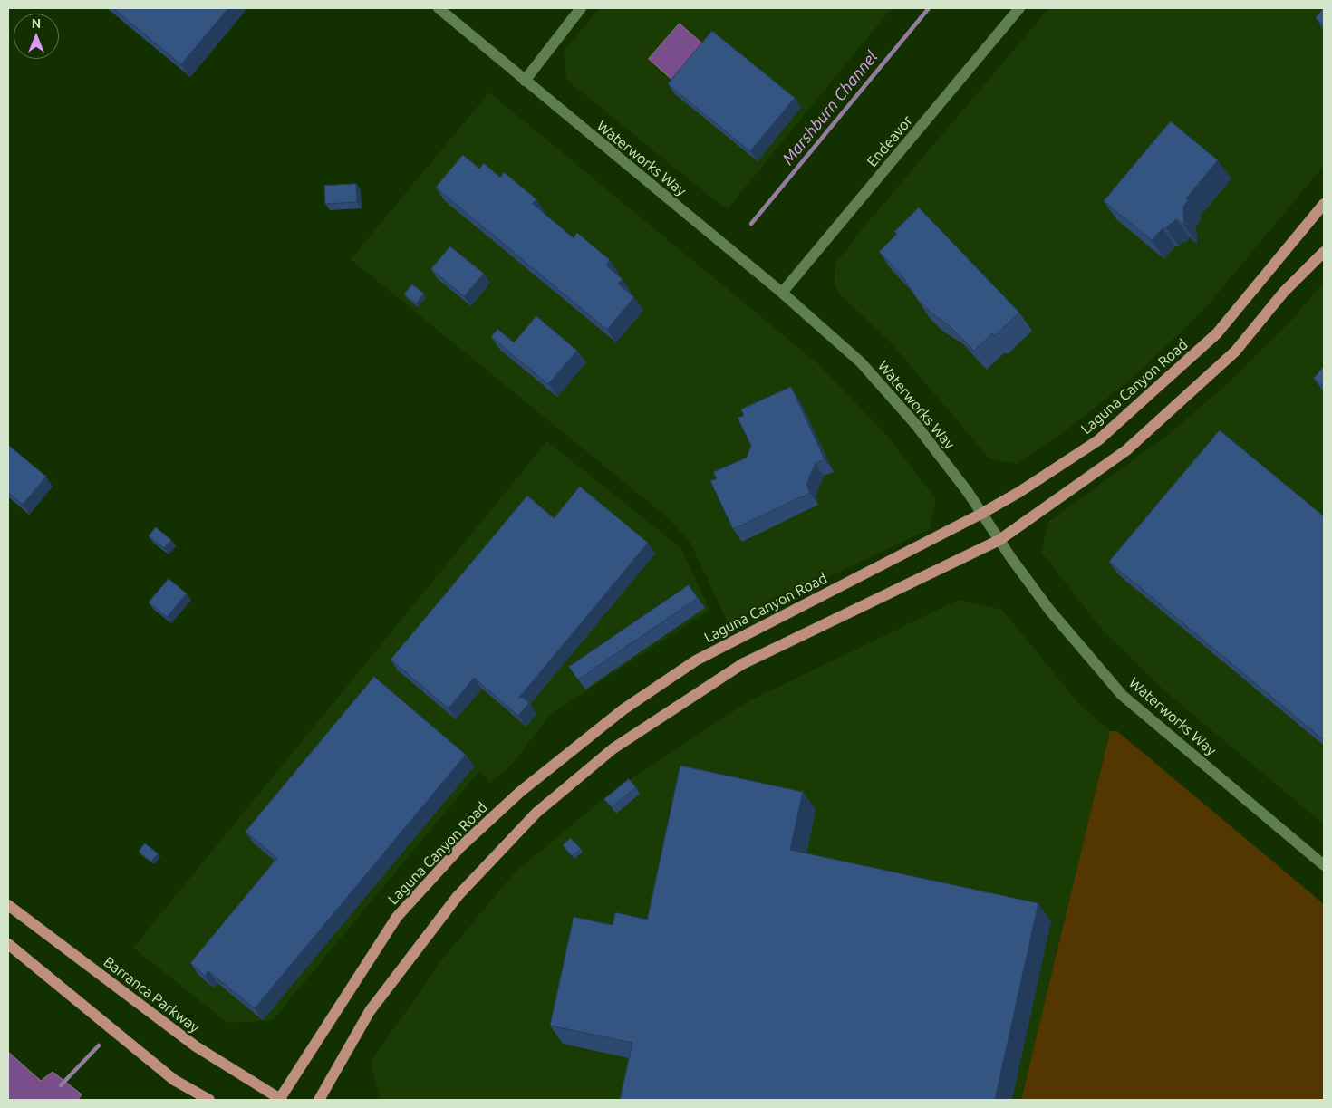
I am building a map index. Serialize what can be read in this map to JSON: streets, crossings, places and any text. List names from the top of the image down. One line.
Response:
{"streets":{"main road":["Laguna Canyon Road","Barranca Parkway"],"street":["Endeavor","Waterworks Way"]},"crossings":[["Endeavor","Waterworks Way"],["Waterworks Way","Laguna Canyon Road"],["Laguna Canyon Road","Barranca Parkway"]],"water":["Marshburn Channel"],"north":"top"}
